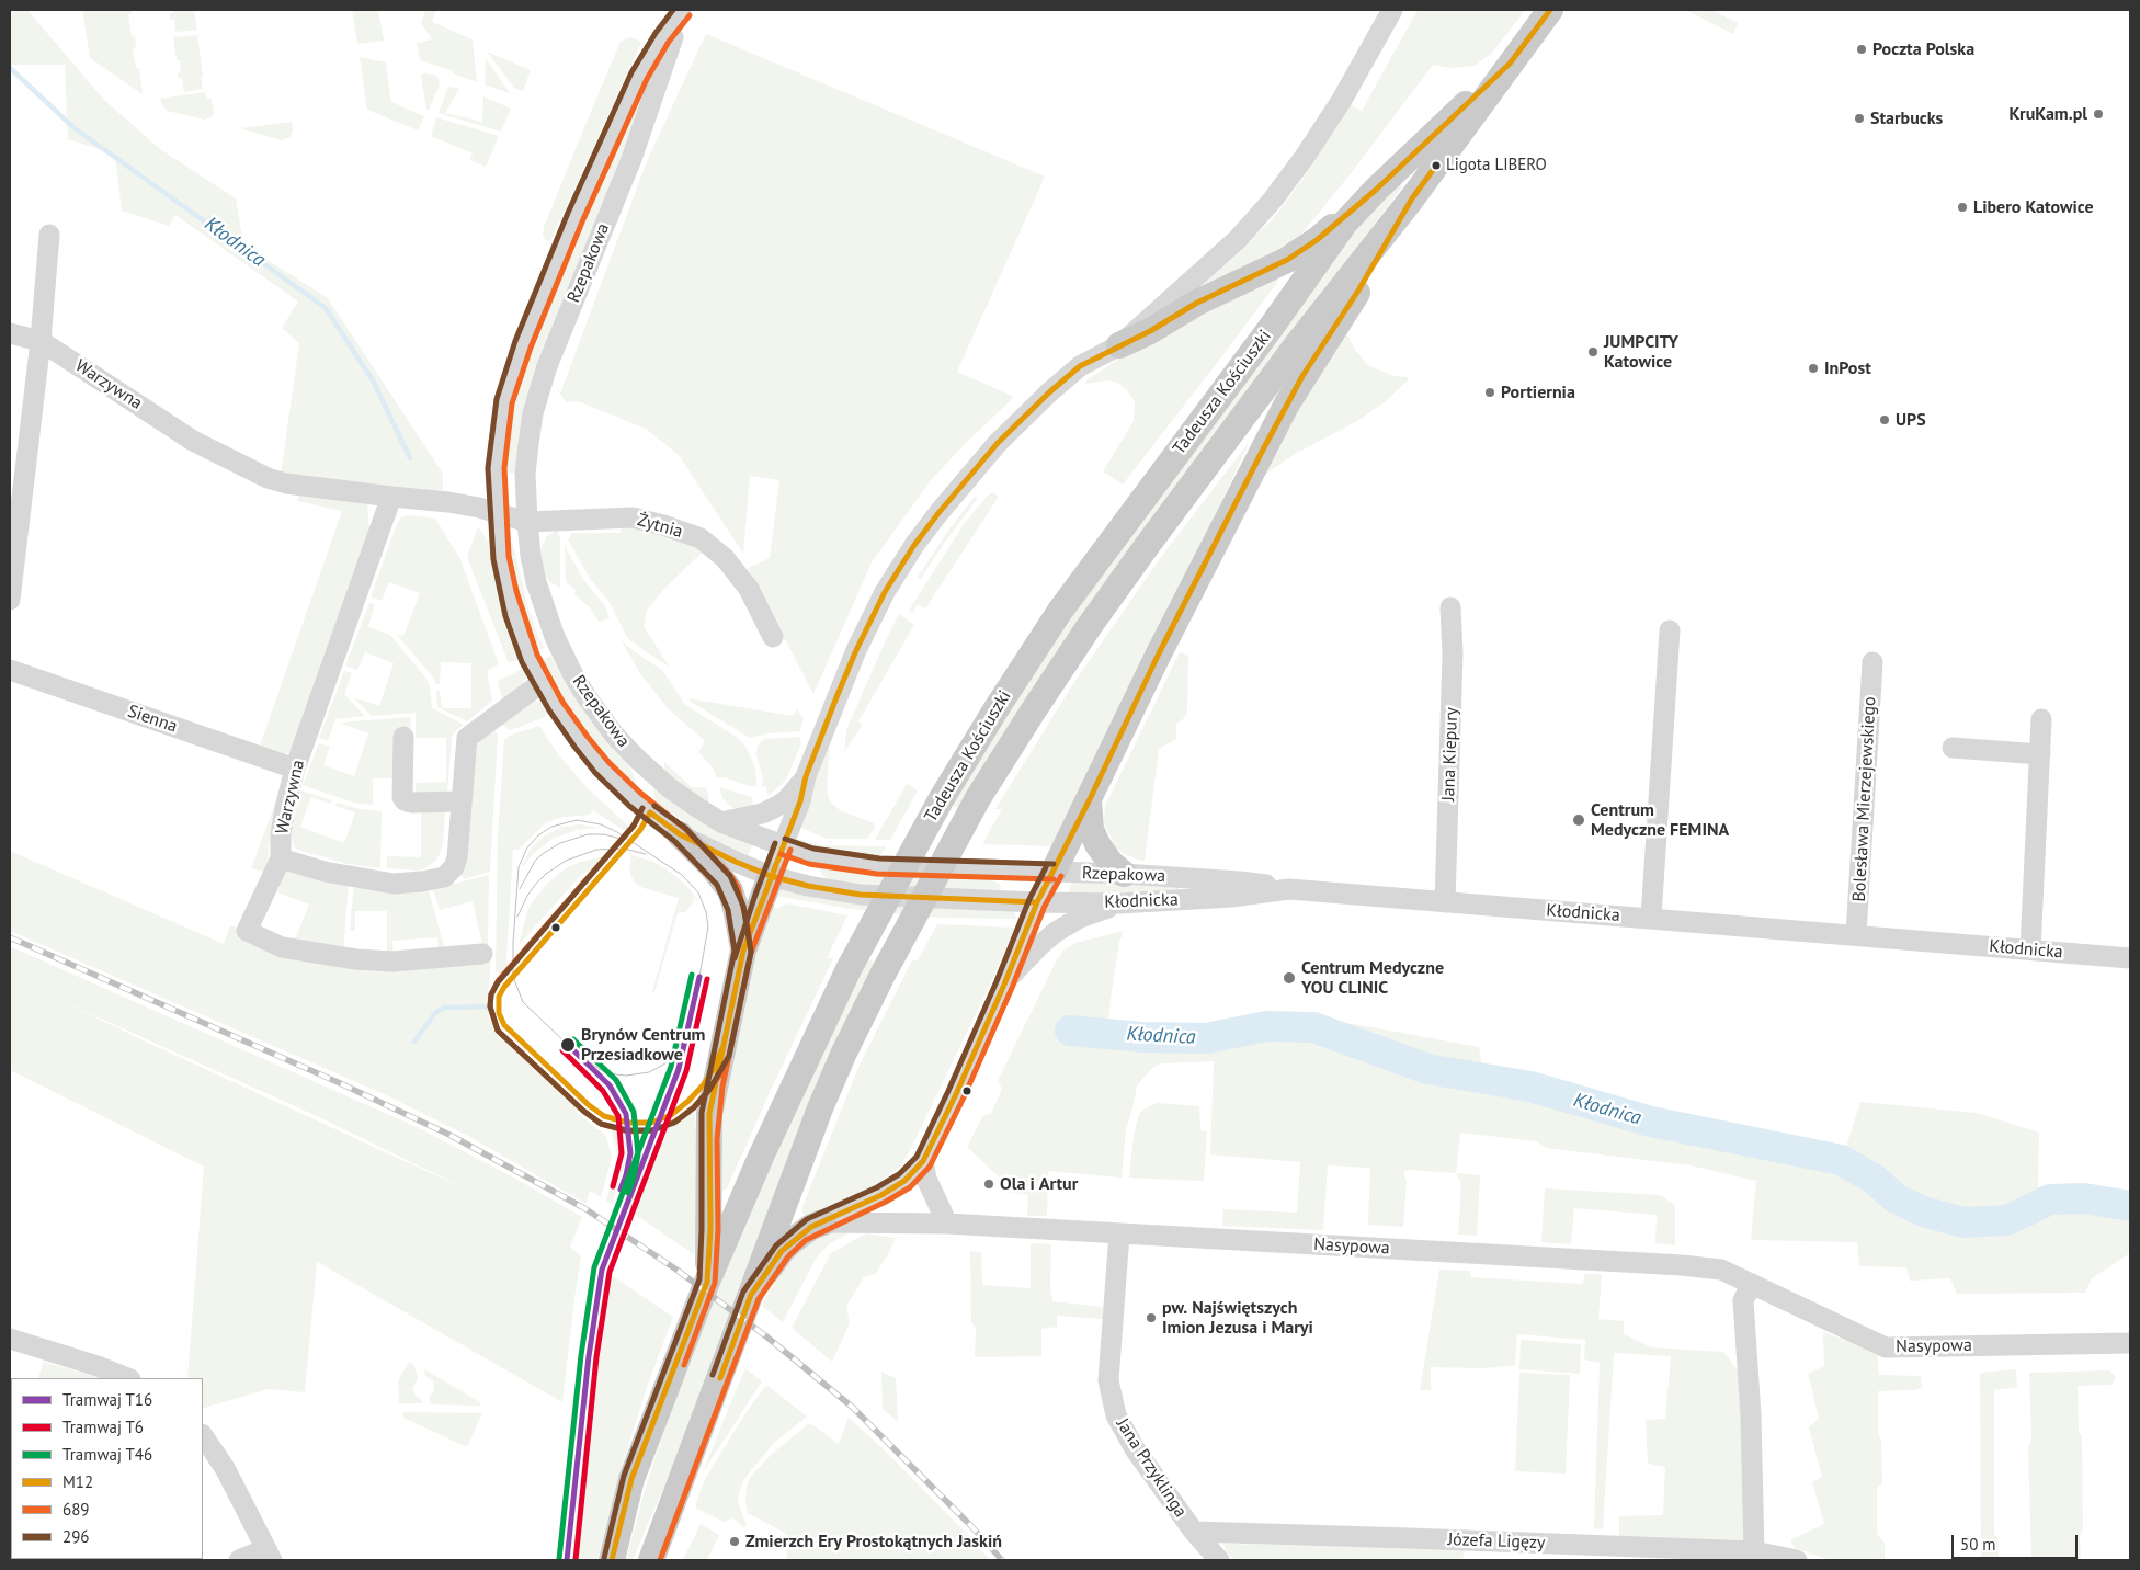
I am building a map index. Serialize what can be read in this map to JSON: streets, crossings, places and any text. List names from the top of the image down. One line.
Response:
{"streets":{"main road":["Tadeusza Kościuszki"],"street":["Rzepakowa","Warzywna","Żytnia","Sienna","Jana Kiepury","Bolesława Mierzejewskiego","Kłodnicka","Nasypowa","Jana Przyklinga","Józefa Ligęzy"]},"crossings":[["Rzepakowa","Warzywna"],["Rzepakowa","Żytnia"],["Rzepakowa","Kłodnicka"],["Warzywna","Żytnia"],["Warzywna","Sienna"],["Jana Kiepury","Kłodnicka"],["Bolesława Mierzejewskiego","Kłodnicka"],["Nasypowa","Jana Przyklinga"],["Jana Przyklinga","Józefa Ligęzy"]],"water":["Kłodnica"],"places":["Poczta Polska","KruKam.pl","Starbucks","Ligota LIBERO","Libero Katowice","JUMPCITY Katowice","InPost","Portiernia","UPS","Centrum Medyczne FEMINA","Centrum Medyczne YOU CLINIC","Brynów Centrum Przesiadkowe","Ola i Artur","pw. Najświętszych Imion Jezusa i Maryi","Zmierzch Ery Prostokątnych Jaskiń"],"lines":["transit line M12","transit line 296","transit line 689","tram line T46","tram line T16","tram line T6"],"legend":["Tramwaj T16","Tramwaj T6","Tramwaj T46","M12","689","296"],"scale_bar":"50 m"}
